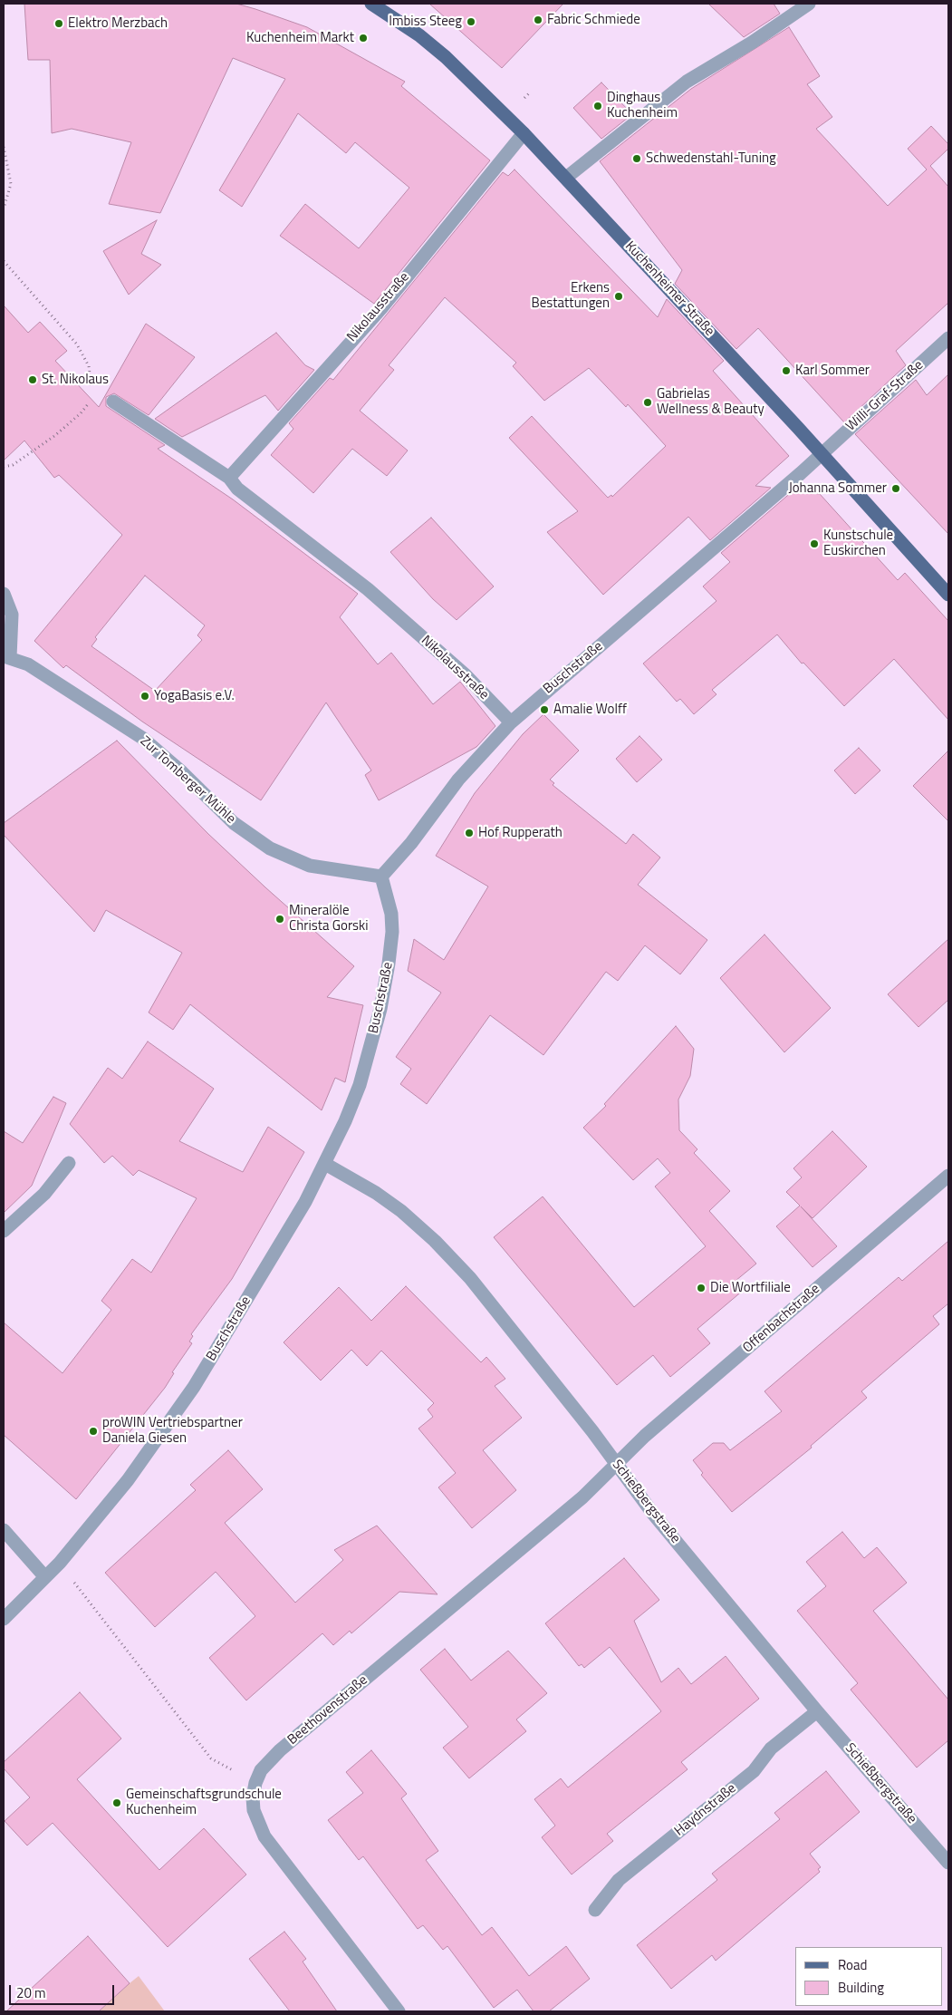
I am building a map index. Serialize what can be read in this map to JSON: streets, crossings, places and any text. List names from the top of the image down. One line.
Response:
{"streets":{"main road":["Kuchenheimer Straße"],"street":["Nikolausstraße","Willi-Graf-Straße","Buschstraße","Zur Tomberger Mühle","Offenbachstraße","Schießbergstraße","Beethovenstraße","Haydnstraße"]},"crossings":[["Kuchenheimer Straße","Nikolausstraße"],["Kuchenheimer Straße","Willi-Graf-Straße"],["Kuchenheimer Straße","Buschstraße"],["Nikolausstraße","Buschstraße"],["Willi-Graf-Straße","Buschstraße"],["Buschstraße","Zur Tomberger Mühle"],["Buschstraße","Schießbergstraße"],["Offenbachstraße","Schießbergstraße"],["Offenbachstraße","Beethovenstraße"],["Schießbergstraße","Beethovenstraße"],["Schießbergstraße","Haydnstraße"]],"places":["Fabric Schmiede","Imbiss Steeg","Elektro Merzbach","Kuchenheim Markt","Dinghaus Kuchenheim","Schwedenstahl-Tuning","Erkens Bestattungen","Karl Sommer","St. Nikolaus","Gabrielas Wellness & Beauty","Johanna Sommer","Kunstschule Euskirchen","YogaBasis e.V.","Amalie Wolff","Hof Rupperath","Mineralöle Christa Gorski","Die Wortfiliale","proWIN Vertriebspartner Daniela Giesen","Gemeinschaftsgrundschule Kuchenheim"],"legend":["Road","Building"],"scale_bar":"20 m"}
